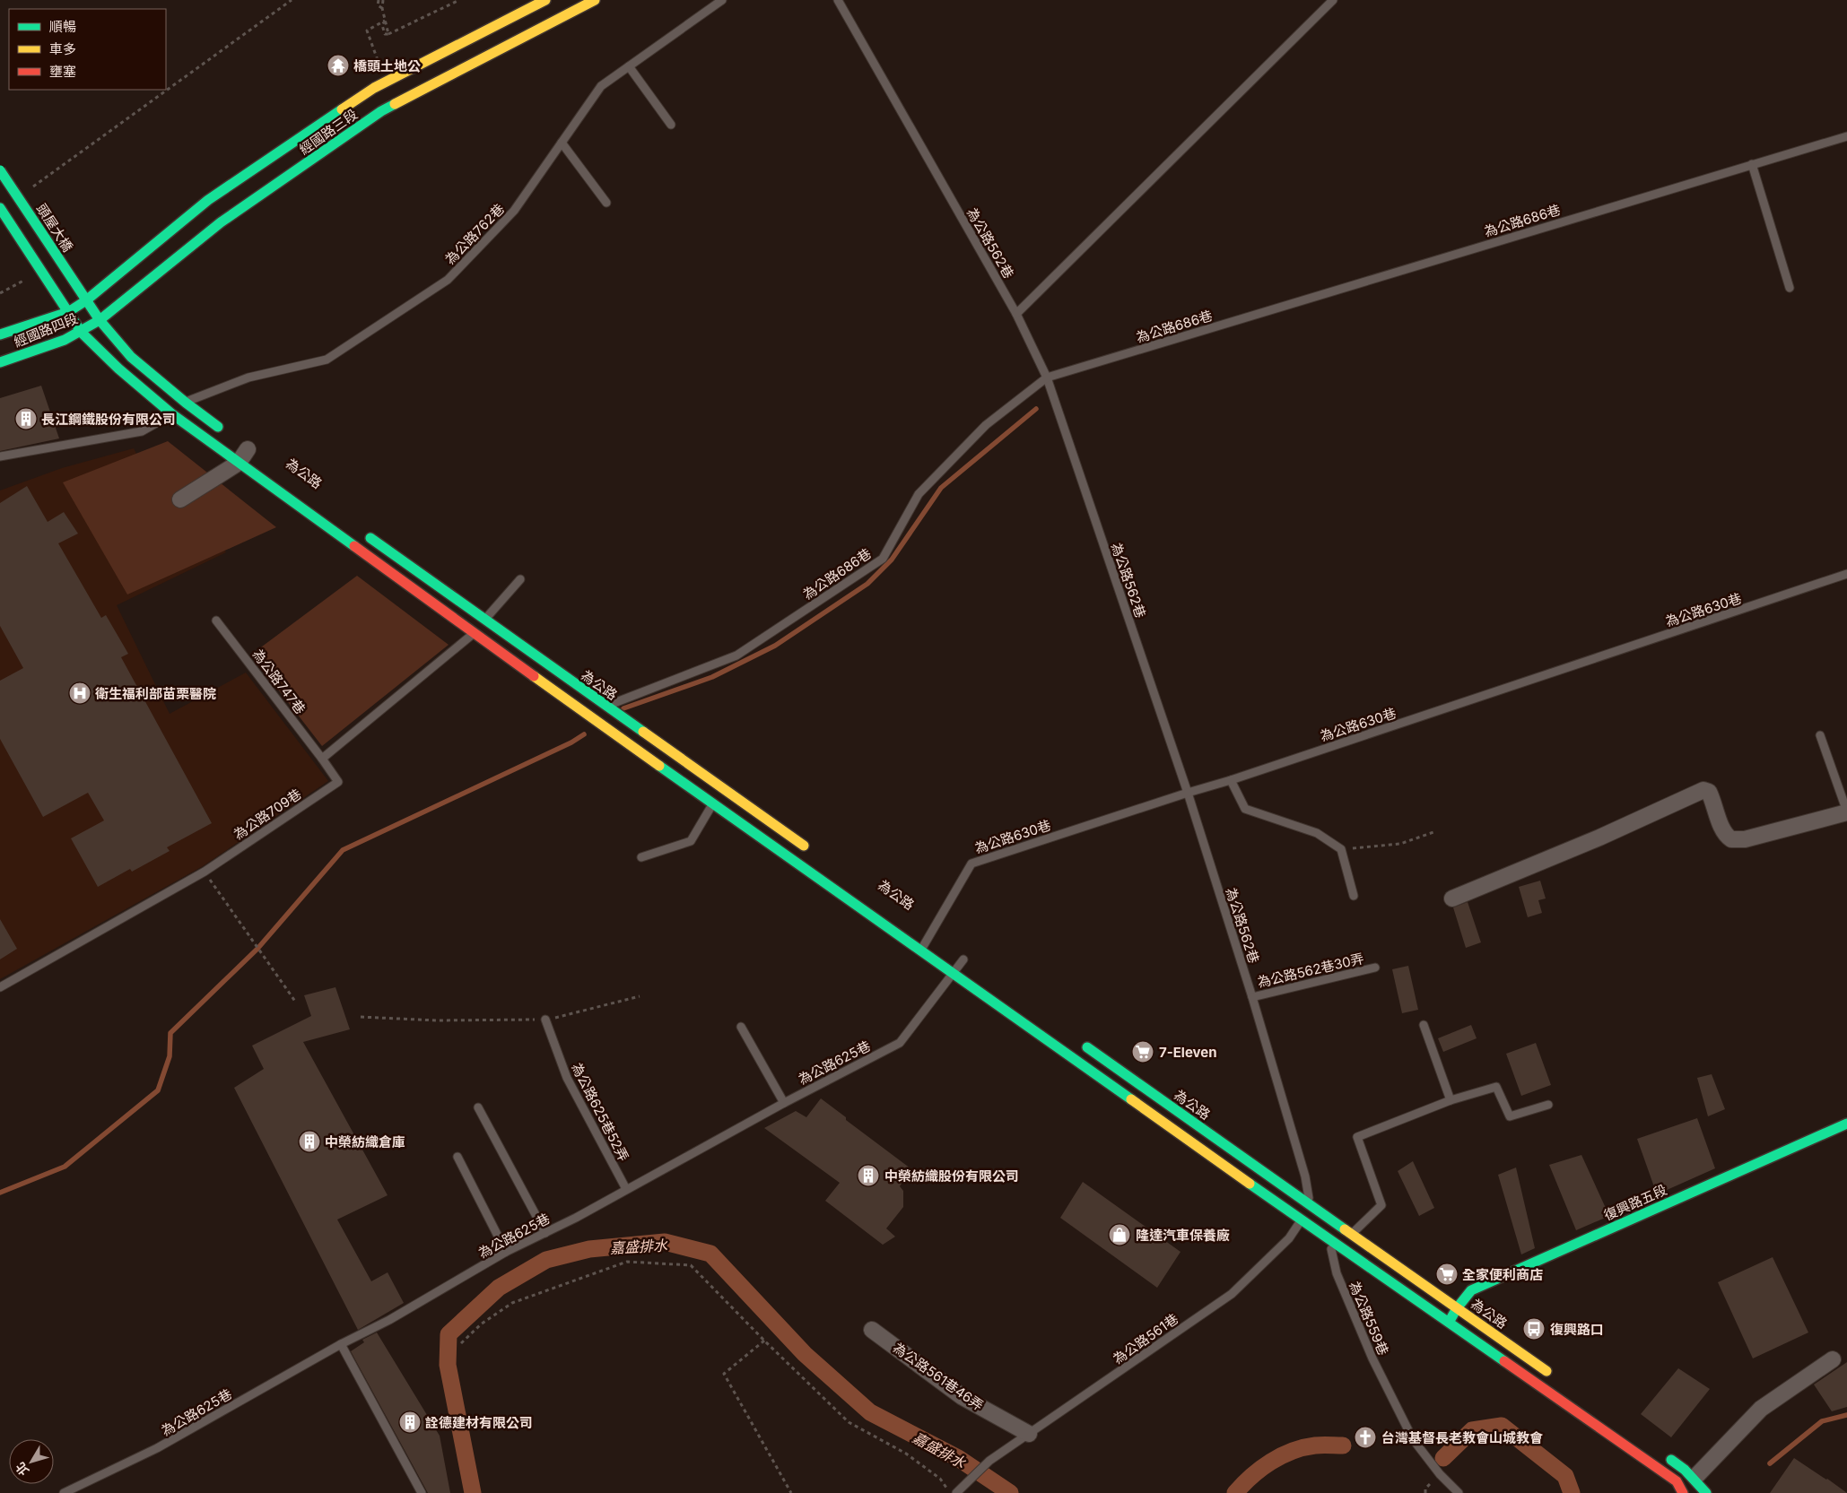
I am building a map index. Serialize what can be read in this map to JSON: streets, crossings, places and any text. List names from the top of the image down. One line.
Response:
{"streets":{"main road":["經國路三段","頭屋大橋","經國路四段","為公路","復興路五段"],"street":["為公路561巷46弄"],"lane":["為公路686巷","為公路762巷","為公路562巷","為公路630巷","為公路747巷","為公路709巷","為公路562巷30弄","為公路625巷","為公路625巷52弄","為公路559巷","為公路561巷"]},"crossings":[["經國路三段","頭屋大橋"],["經國路三段","經國路四段"],["經國路三段","為公路"],["為公路686巷","為公路562巷"],["為公路686巷","為公路"],["為公路562巷","為公路"],["為公路562巷","為公路630巷"],["為公路562巷","為公路562巷30弄"],["為公路562巷","為公路559巷"],["為公路562巷","為公路561巷"],["經國路四段","為公路"],["為公路","為公路630巷"],["為公路","為公路625巷"],["為公路","復興路五段"],["為公路","為公路559巷"],["為公路","為公路561巷"],["為公路747巷","為公路709巷"],["為公路625巷","為公路625巷52弄"],["為公路559巷","為公路561巷"],["為公路561巷","為公路561巷46弄"]],"water":["嘉盛排水"],"places":{"temple":["橋頭土地公"],"building":["長江鋼鐵股份有限公司","中榮紡織倉庫","中榮紡織股份有限公司","詮德建材有限公司"],"hospital":["衛生福利部苗栗醫院"],"supermarket":["7-Eleven","全家便利商店"],"shop":["隆達汽車保養廠"],"bus stop":["復興路口"],"church":["台灣基督長老教會山城教會"]},"legend":["順暢","車多","壅塞"],"north":"bottom left"}
